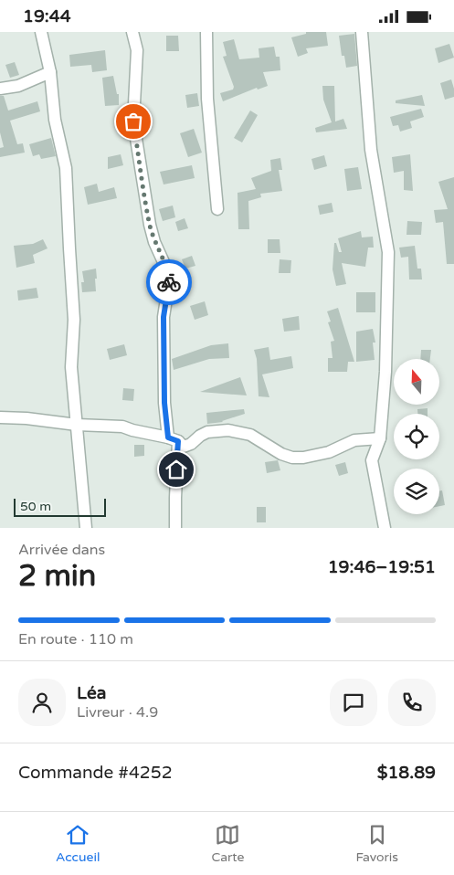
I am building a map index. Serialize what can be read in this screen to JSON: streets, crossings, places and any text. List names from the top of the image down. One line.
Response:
{"scale_bar":"50 m","north":"top","page":{"status":"19:44","scale":"50 m","heading":["2 min","Arrivée dans","19:46–19:51"],"panel":["Léa","Livreur · 4.9","Commande #4252","$18.89"],"bar":"En route · 110 m","tabs":["Accueil","Carte","Favoris"]}}
